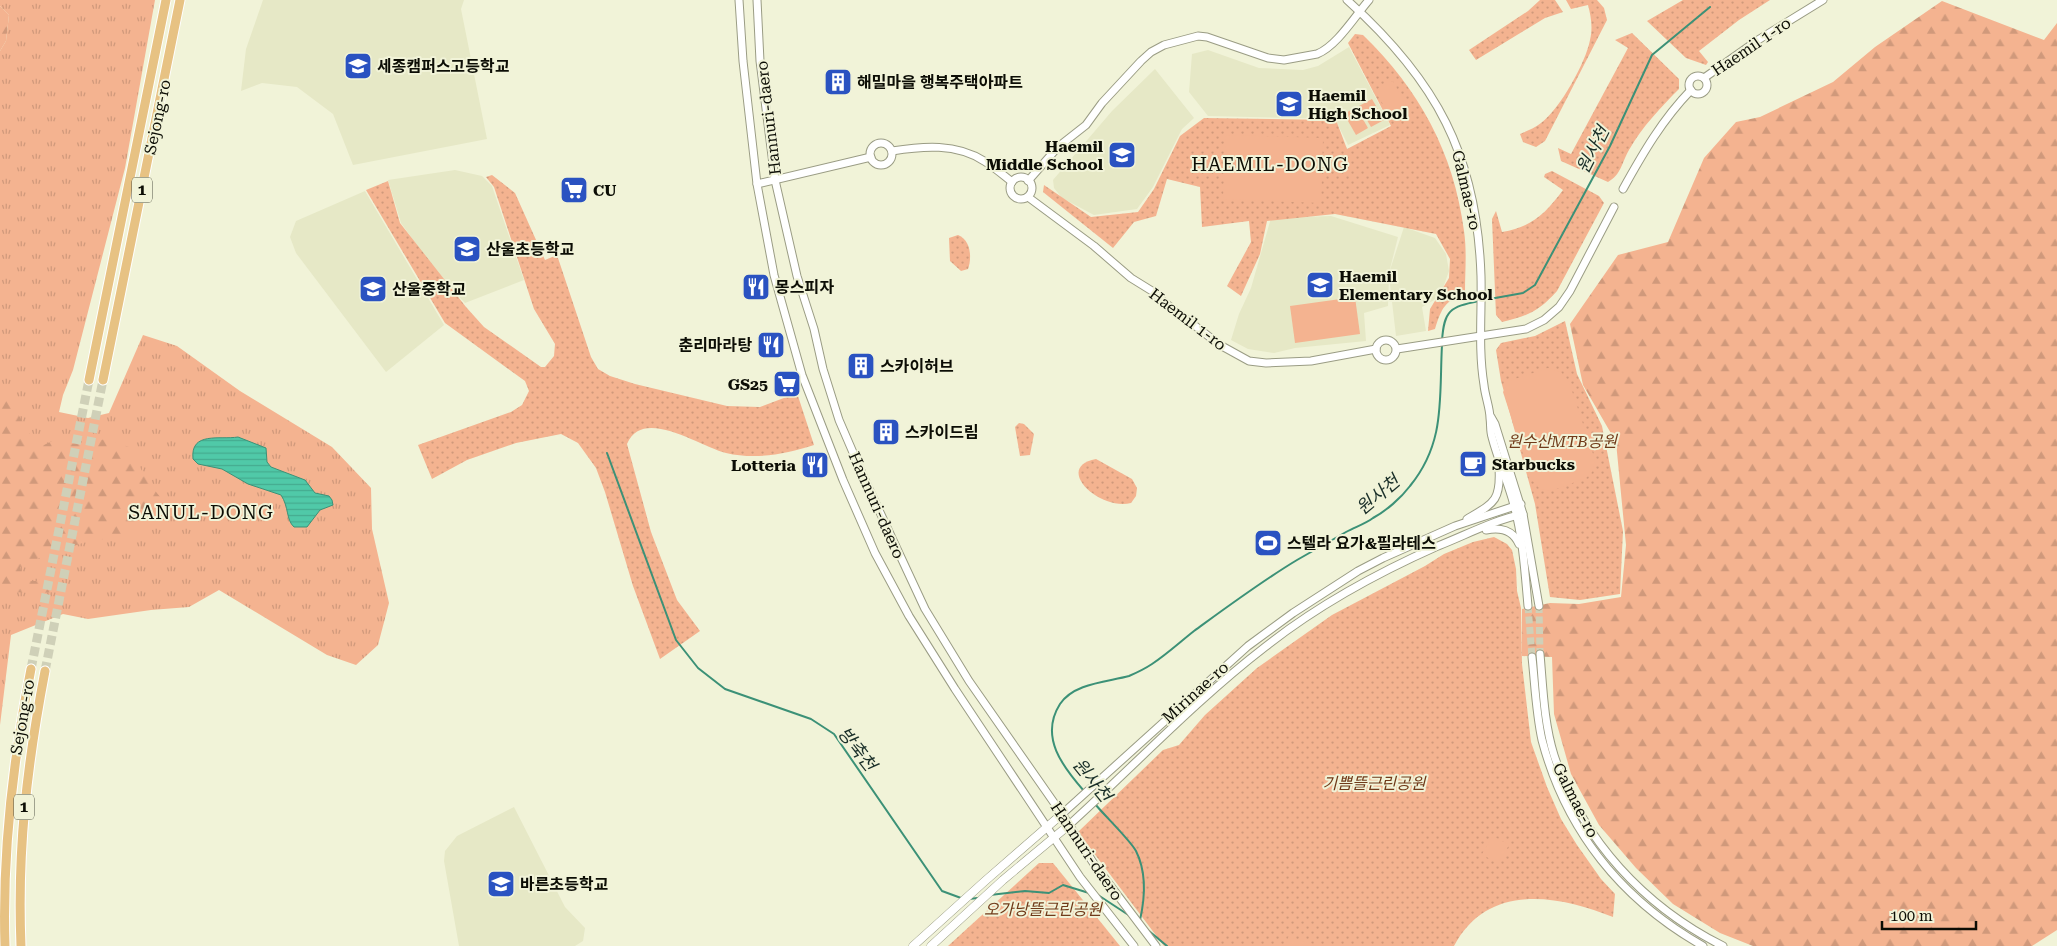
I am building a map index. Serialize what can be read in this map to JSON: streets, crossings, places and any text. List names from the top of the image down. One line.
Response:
{"streets":{"highway":["Sejong-ro","1"],"main road":["Mirinae-ro"],"street":["Haemil 1-ro","Hannuri-daero","Galmae-ro"]},"crossings":[["Hannuri-daero","Mirinae-ro"],["Galmae-ro","Mirinae-ro"]],"districts":["HAEMIL-DONG","SANUL-DONG"],"water":["원사천","방축천"],"parks":["원수산MTB공원","기쁨뜰근린공원","오가낭뜰근린공원"],"places":{"school or university":["세종캠퍼스고등학교","Haemil High School","Haemil Middle School","산울초등학교","Haemil Elementary School","산울중학교","바른초등학교"],"building":["해밀마을 행복주택아파트","스카이허브","스카이드림"],"supermarket":["CU","GS25"],"restaurant":["몽스피자","춘리마라탕","Lotteria"],"cafe":["Starbucks"],"sports":["스텔라 요가&필라테스"]},"scale_bar":"100 m"}
